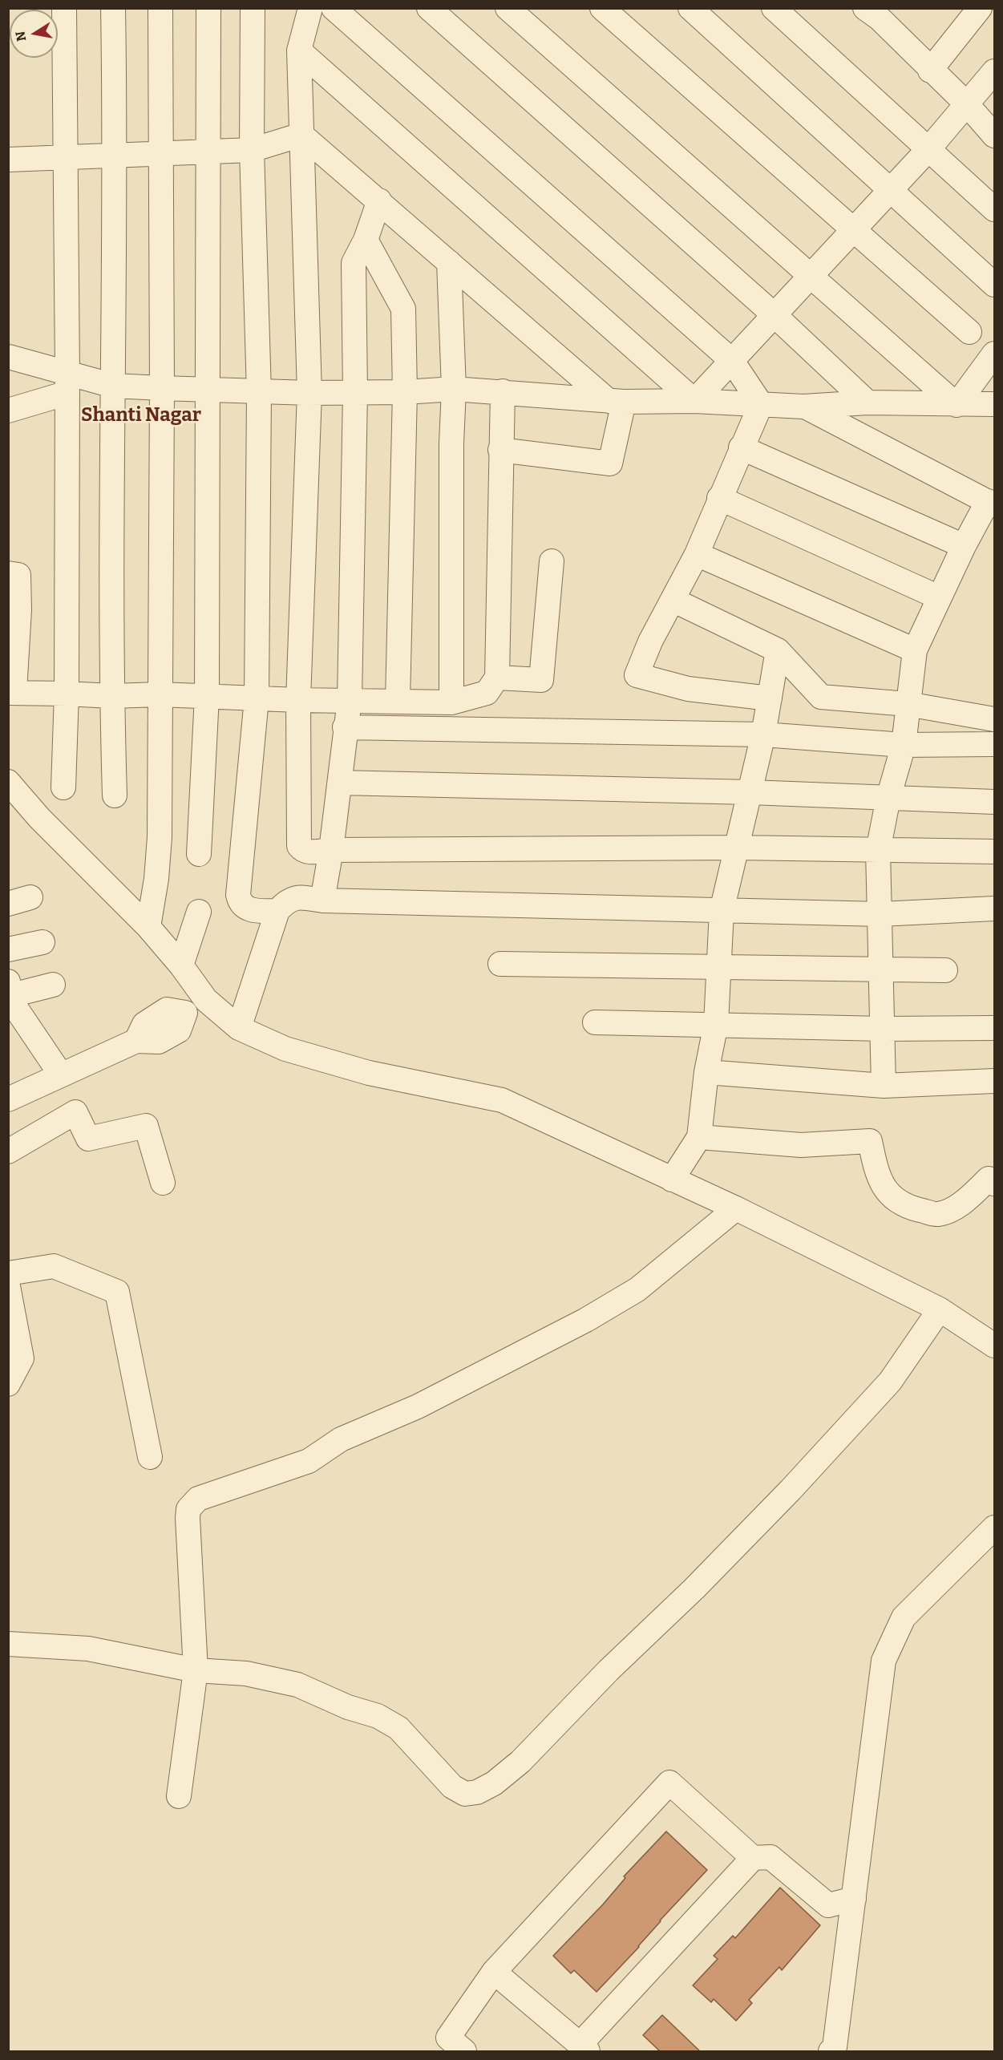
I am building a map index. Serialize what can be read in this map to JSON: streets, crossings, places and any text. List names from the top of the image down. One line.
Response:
{"districts":["Shanti Nagar"],"north":"left"}
